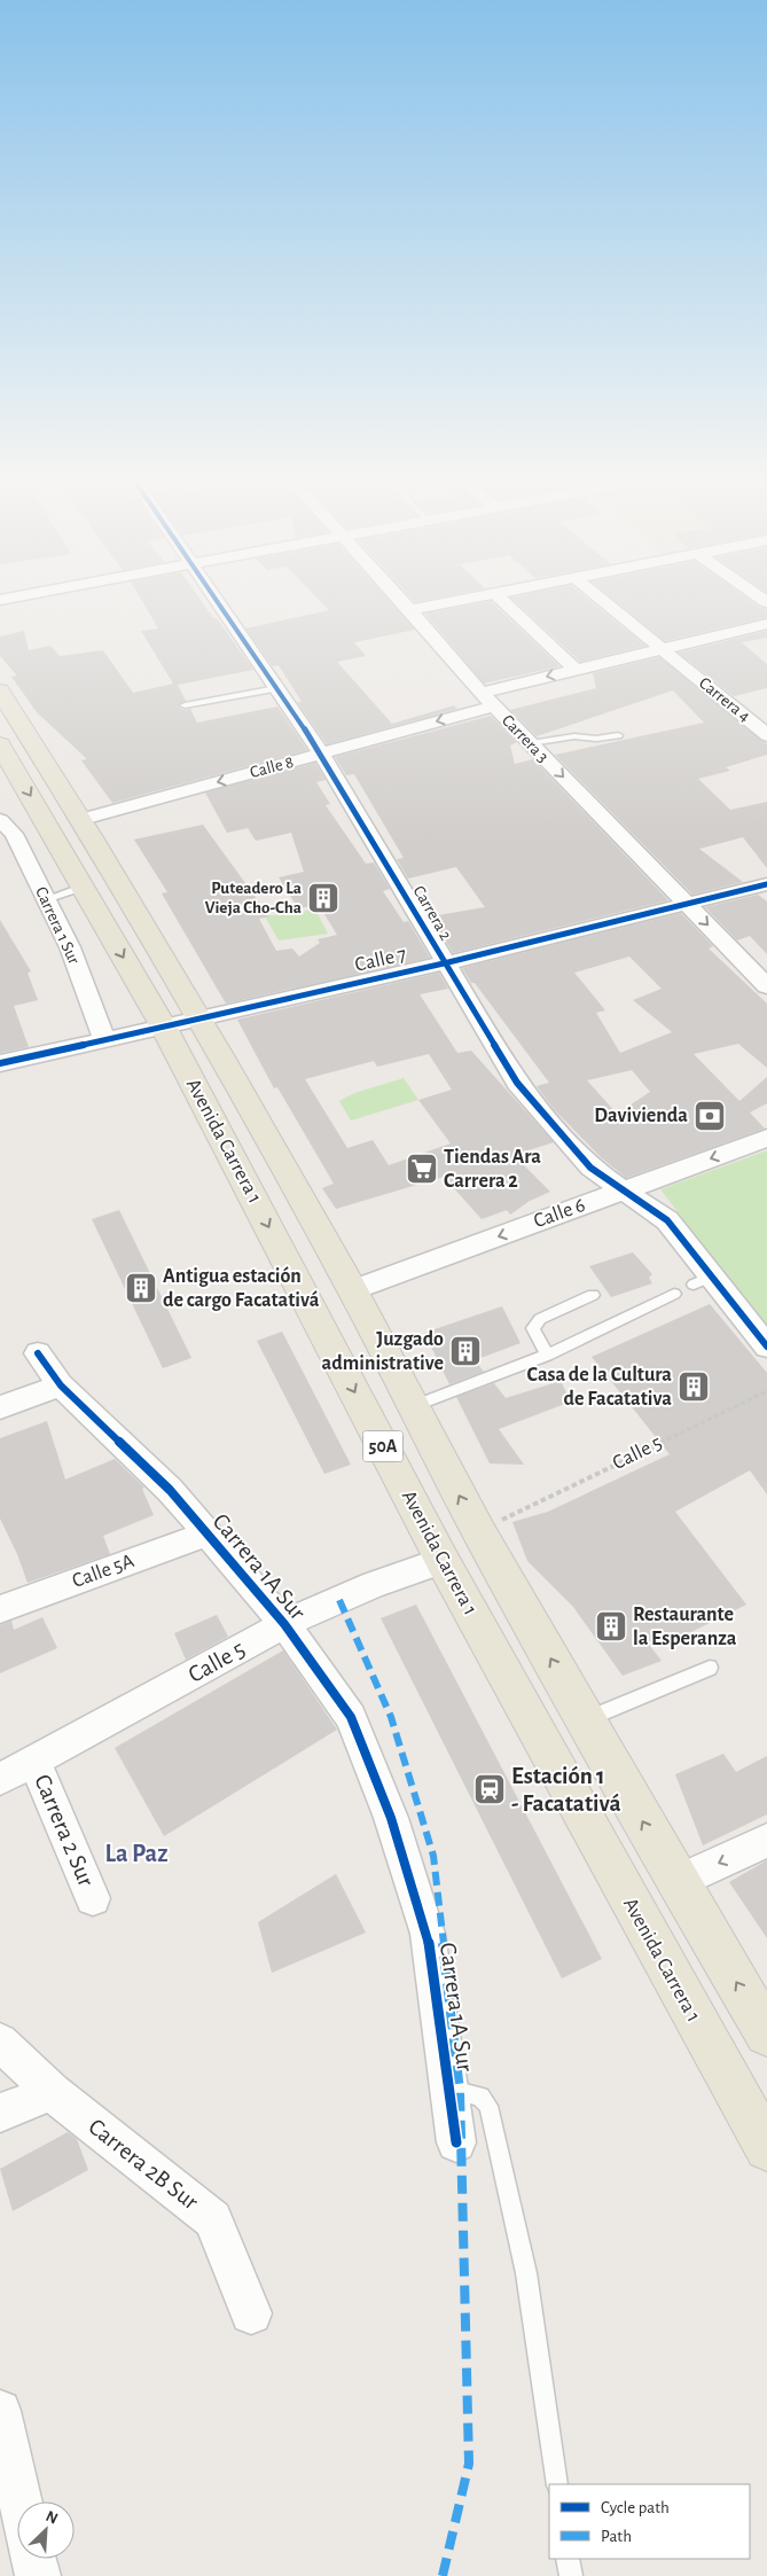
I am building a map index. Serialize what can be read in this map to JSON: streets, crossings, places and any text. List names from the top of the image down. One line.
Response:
{"streets":{"main road":["Avenida Carrera 1","50A"],"street":["Carrera 4","Carrera 3","Calle 8","Carrera 2","Carrera 1 Sur","Calle 7","Calle 6","Calle 5","Carrera 1A Sur","Calle 5A","Carrera 2 Sur","Carrera 2B Sur"]},"crossings":[["Carrera 4","Calle 8"],["Carrera 3","Calle 8"],["Carrera 3","Calle 7"],["Calle 8","Carrera 2"],["Calle 8","Avenida Carrera 1"],["Carrera 2","Calle 7"],["Carrera 2","Calle 6"],["Carrera 1 Sur","Calle 7"],["Calle 7","Avenida Carrera 1"],["Avenida Carrera 1","Calle 6"],["Avenida Carrera 1","Calle 5"],["Calle 5","Carrera 1A Sur"],["Calle 5","Carrera 2 Sur"],["Carrera 1A Sur","Calle 5A"]],"one_way":["Carrera 3","Calle 8","Calle 6"],"districts":["La Paz"],"places":{"building":["Puteadero La Vieja Cho-Cha","Antigua estación de cargo Facatativá","Juzgado administrative","Casa de la Cultura de Facatativa","Restaurante la Esperanza"],"bank":["Davivienda"],"supermarket":["Tiendas Ara Carrera 2"],"station":["Estación 1 - Facatativá"]},"legend":["Cycle path","Path"],"north":"top right"}
